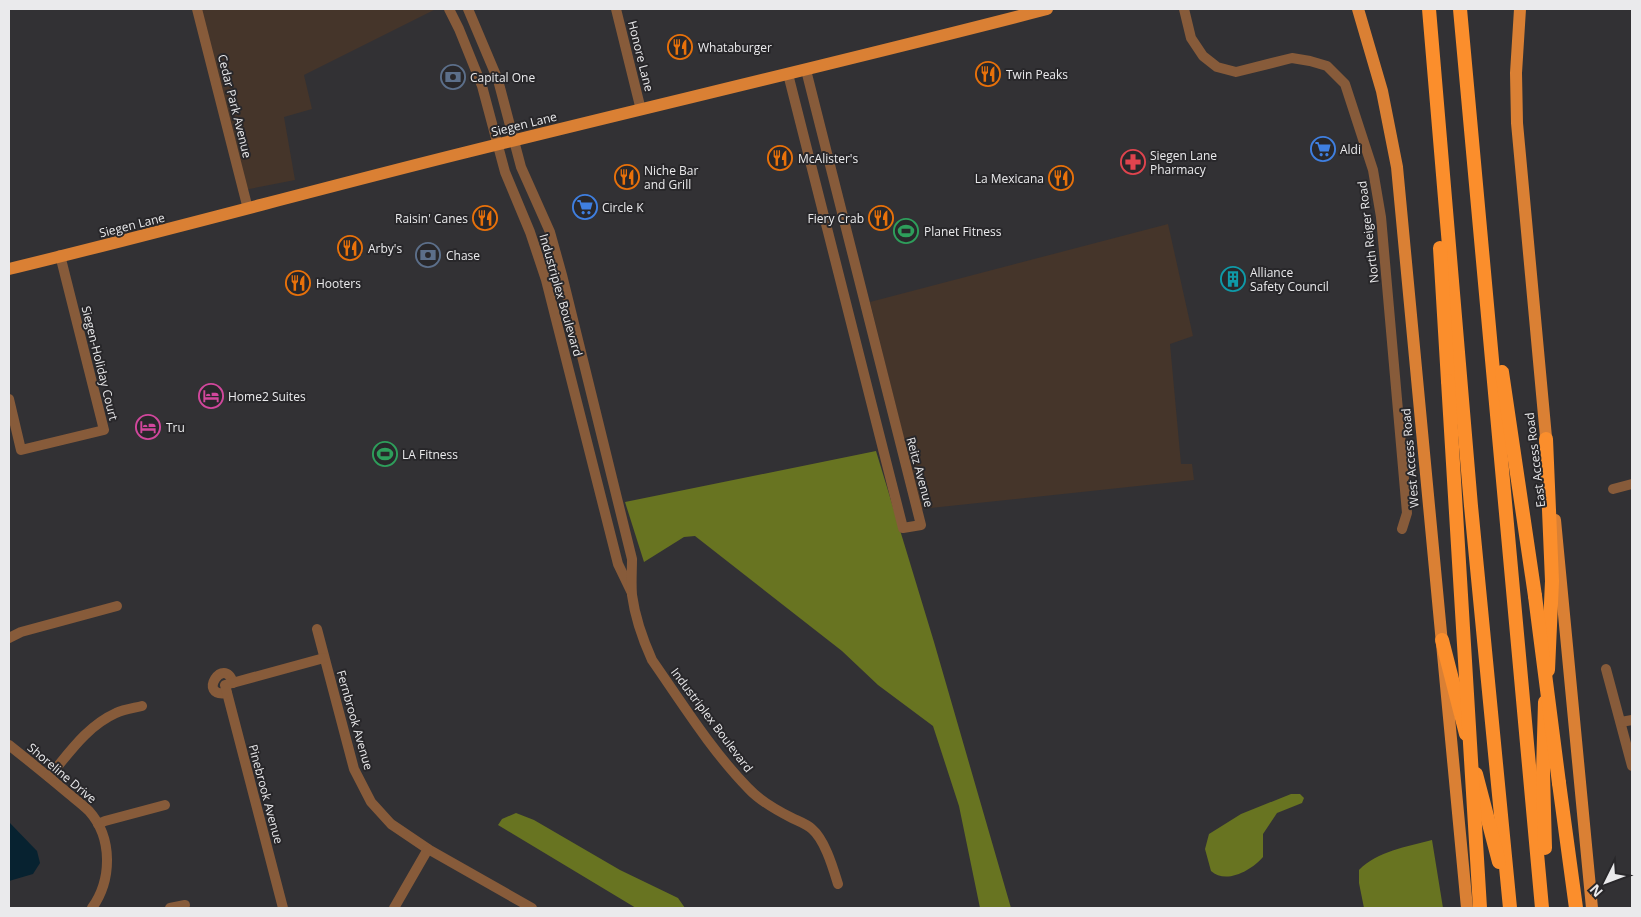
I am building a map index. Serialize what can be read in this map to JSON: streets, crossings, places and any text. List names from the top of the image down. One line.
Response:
{"streets":{"main road":["Siegen Lane","West Access Road","East Access Road"],"street":["Honore Lane","Cedar Park Avenue","North Reiger Road","Industriplex Boulevard","Siegen-Holiday Court","Reitz Avenue","Fernbrook Avenue","Shoreline Drive","Pinebrook Avenue"]},"crossings":[["Honore Lane","Siegen Lane"],["Cedar Park Avenue","Siegen Lane"],["Siegen Lane","Industriplex Boulevard"],["Siegen Lane","Siegen-Holiday Court"],["Siegen Lane","Reitz Avenue"],["Fernbrook Avenue","Pinebrook Avenue"]],"places":{"restaurant":["Whataburger","Twin Peaks","McAlister's","Niche Bar and Grill","La Mexicana","Raisin' Canes","Fiery Crab","Arby's","Hooters"],"bank":["Capital One","Chase"],"supermarket":["Aldi","Circle K"],"pharmacy":["Siegen Lane Pharmacy"],"sports":["Planet Fitness","LA Fitness"],"building":["Alliance Safety Council"],"hotel":["Home2 Suites","Tru"]},"north":"bottom left"}
